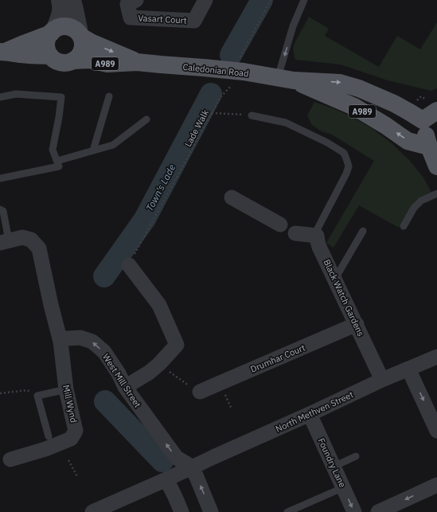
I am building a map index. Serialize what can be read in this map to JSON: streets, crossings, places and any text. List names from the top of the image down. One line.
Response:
{"streets":{"main road":["A989","Caledonian Road"],"street":["Vasart Court","Black Watch Gardens","Drumhar Court","West Mill Street","Mill Wynd","North Methven Street","Foundry Lane"],"path":["Lade Walk"]},"crossings":[["Caledonian Road","Lade Walk"],["Black Watch Gardens","Drumhar Court"],["Black Watch Gardens","North Methven Street"],["West Mill Street","Mill Wynd"],["West Mill Street","North Methven Street"],["North Methven Street","Foundry Lane"]],"one_way":["West Mill Street"],"water":["Town's Lade"]}
